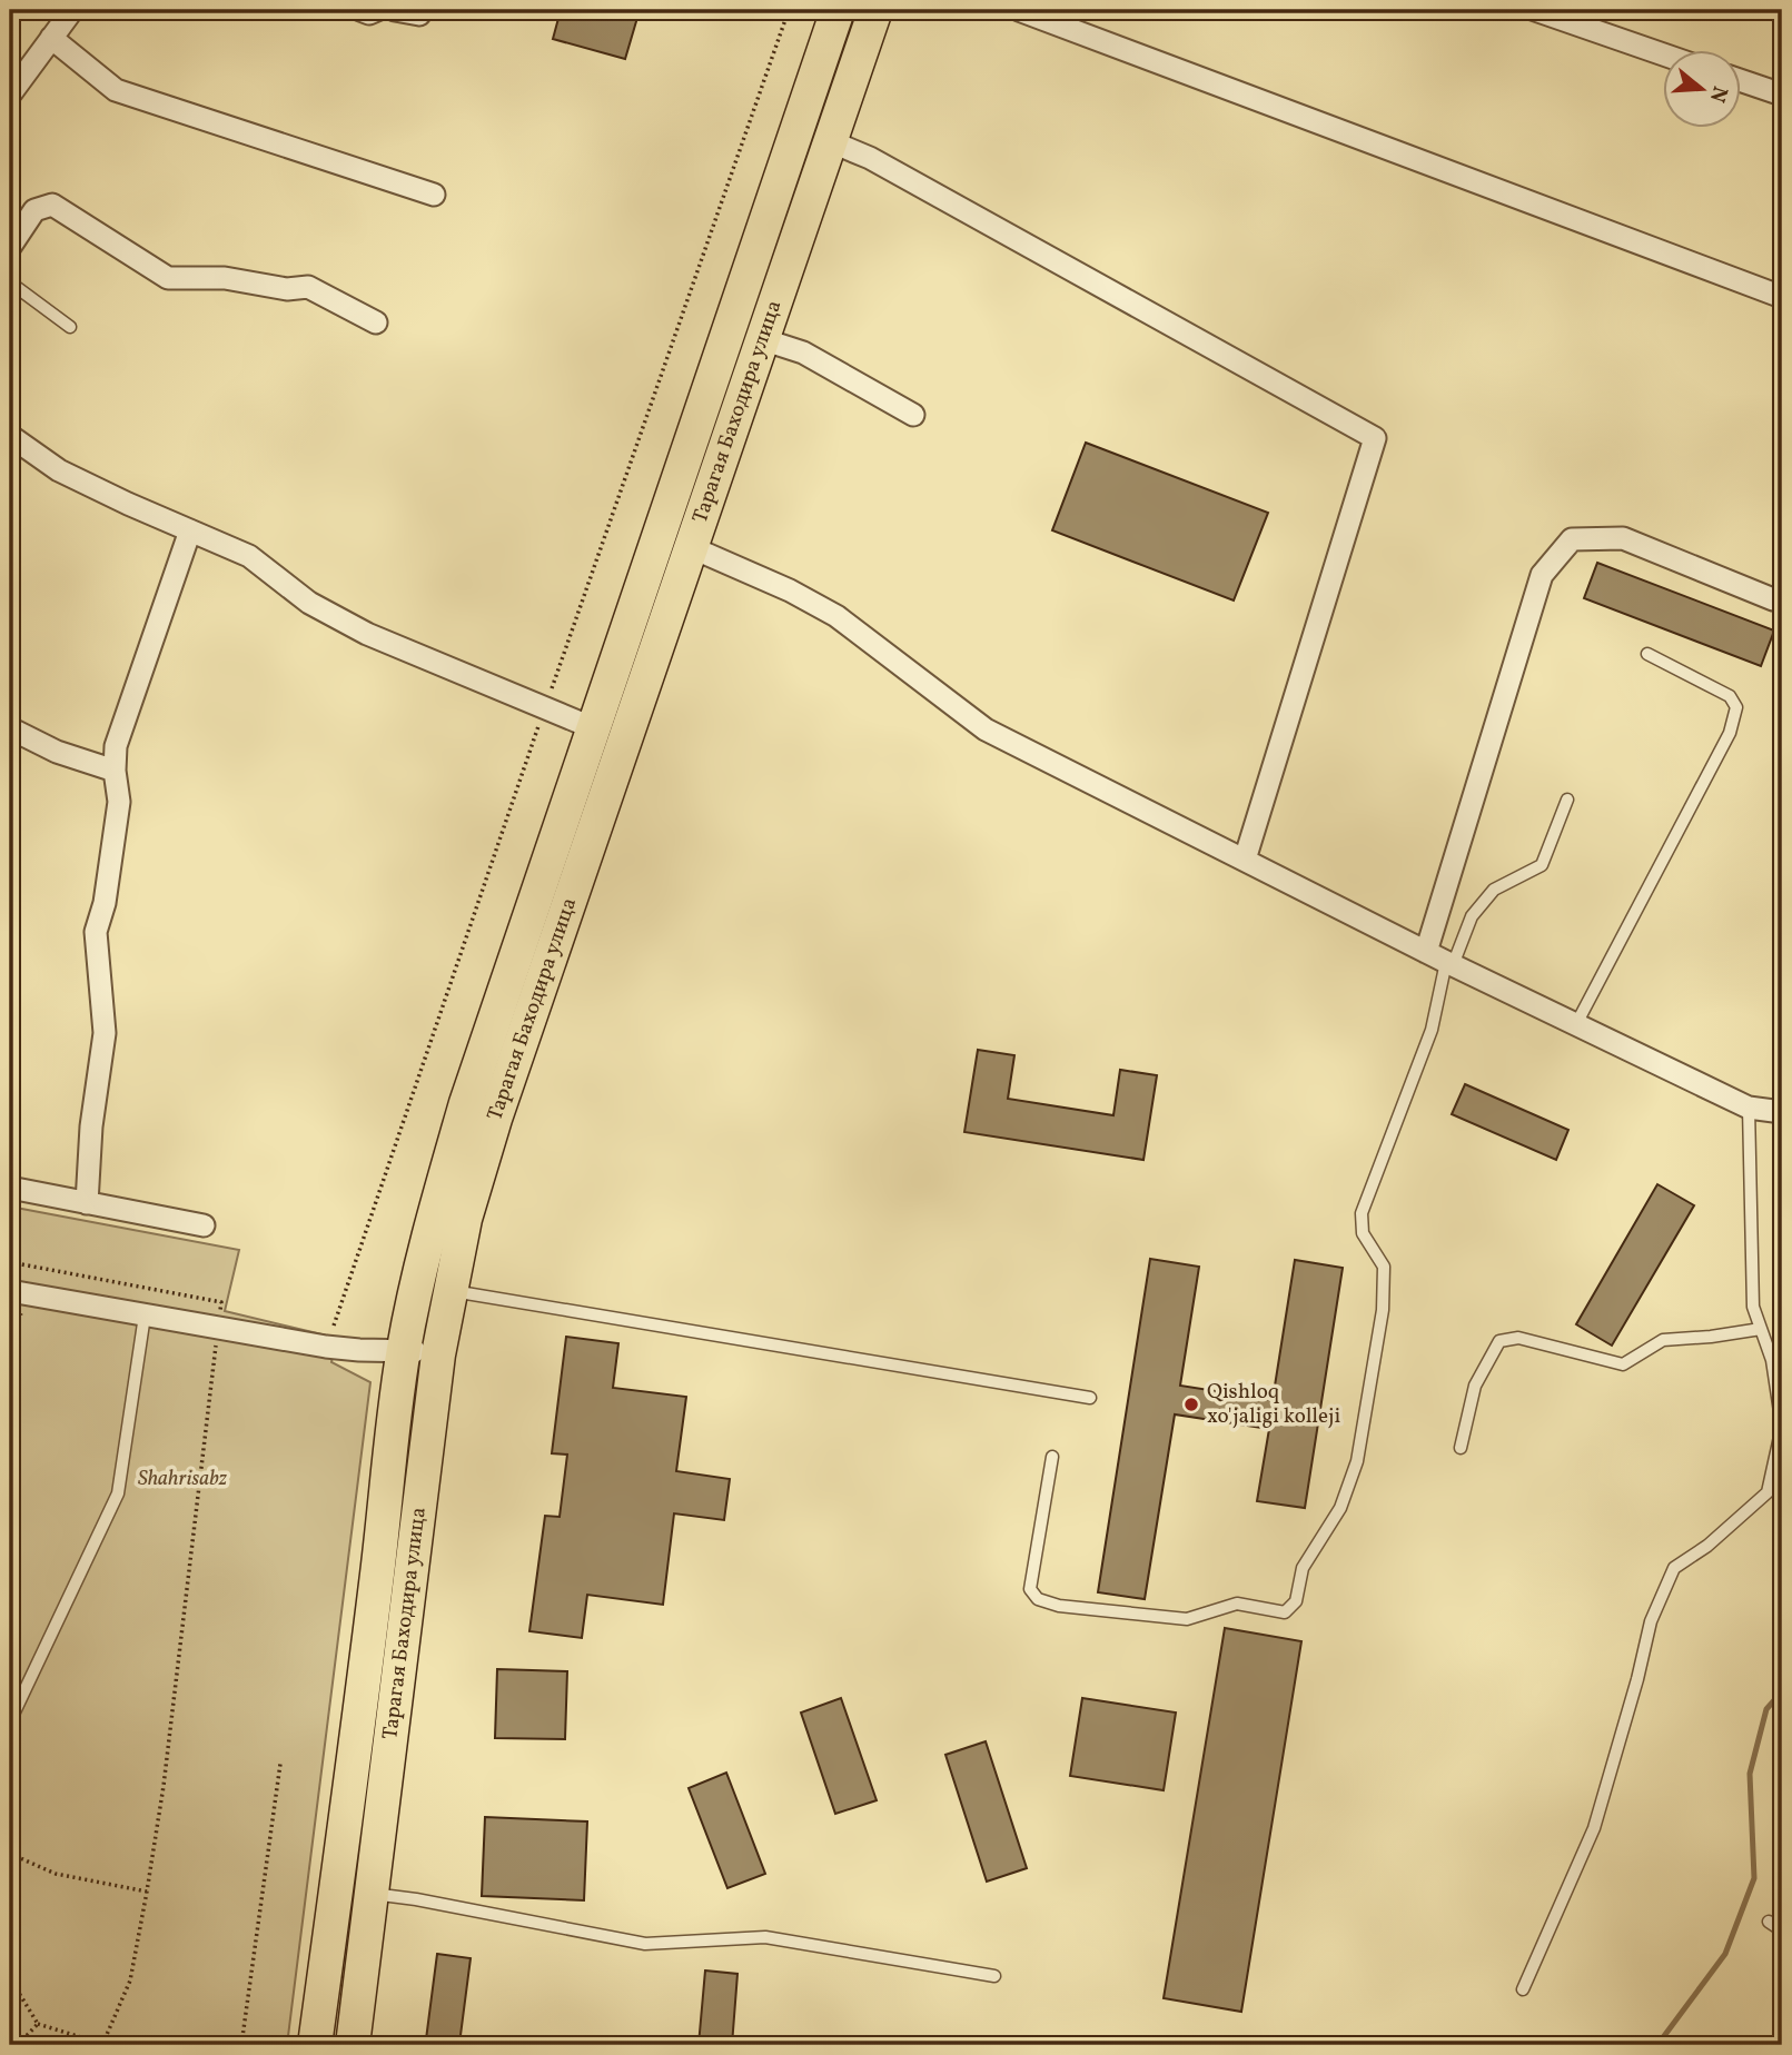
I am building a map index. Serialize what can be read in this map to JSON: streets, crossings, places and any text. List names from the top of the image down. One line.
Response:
{"streets":{"main road":["Тарагая Баходира улица"]},"parks":["Shahrisabz"],"places":["Qishloq xo'jaligi kolleji"],"north":"right"}
